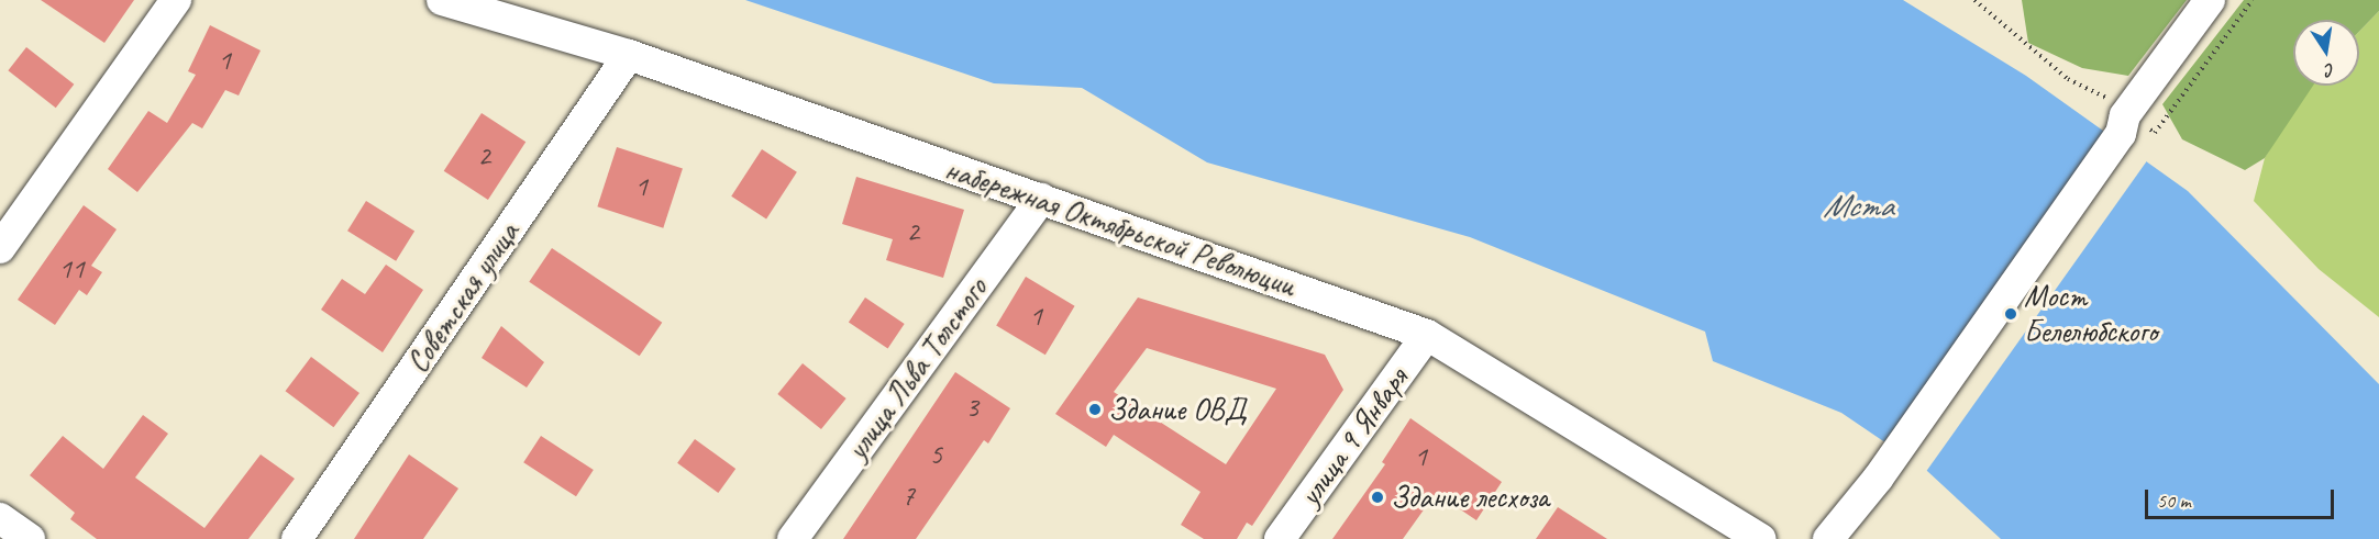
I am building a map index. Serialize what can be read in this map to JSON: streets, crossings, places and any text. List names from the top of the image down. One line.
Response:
{"streets":{"street":["набережная Октябрьской Революции","Советская улица","улица Льва Толстого","улица 9 Января"]},"crossings":[["набережная Октябрьской Революции","Советская улица"],["набережная Октябрьской Революции","улица Льва Толстого"],["набережная Октябрьской Революции","улица 9 Января"]],"water":["Мста"],"places":["Мост Белелюбского","Здание ОВД","Здание лесхоза"],"house_numbers":["1","2","1","2","11","1","3","5","1","7"],"scale_bar":"50 m","north":"bottom"}
